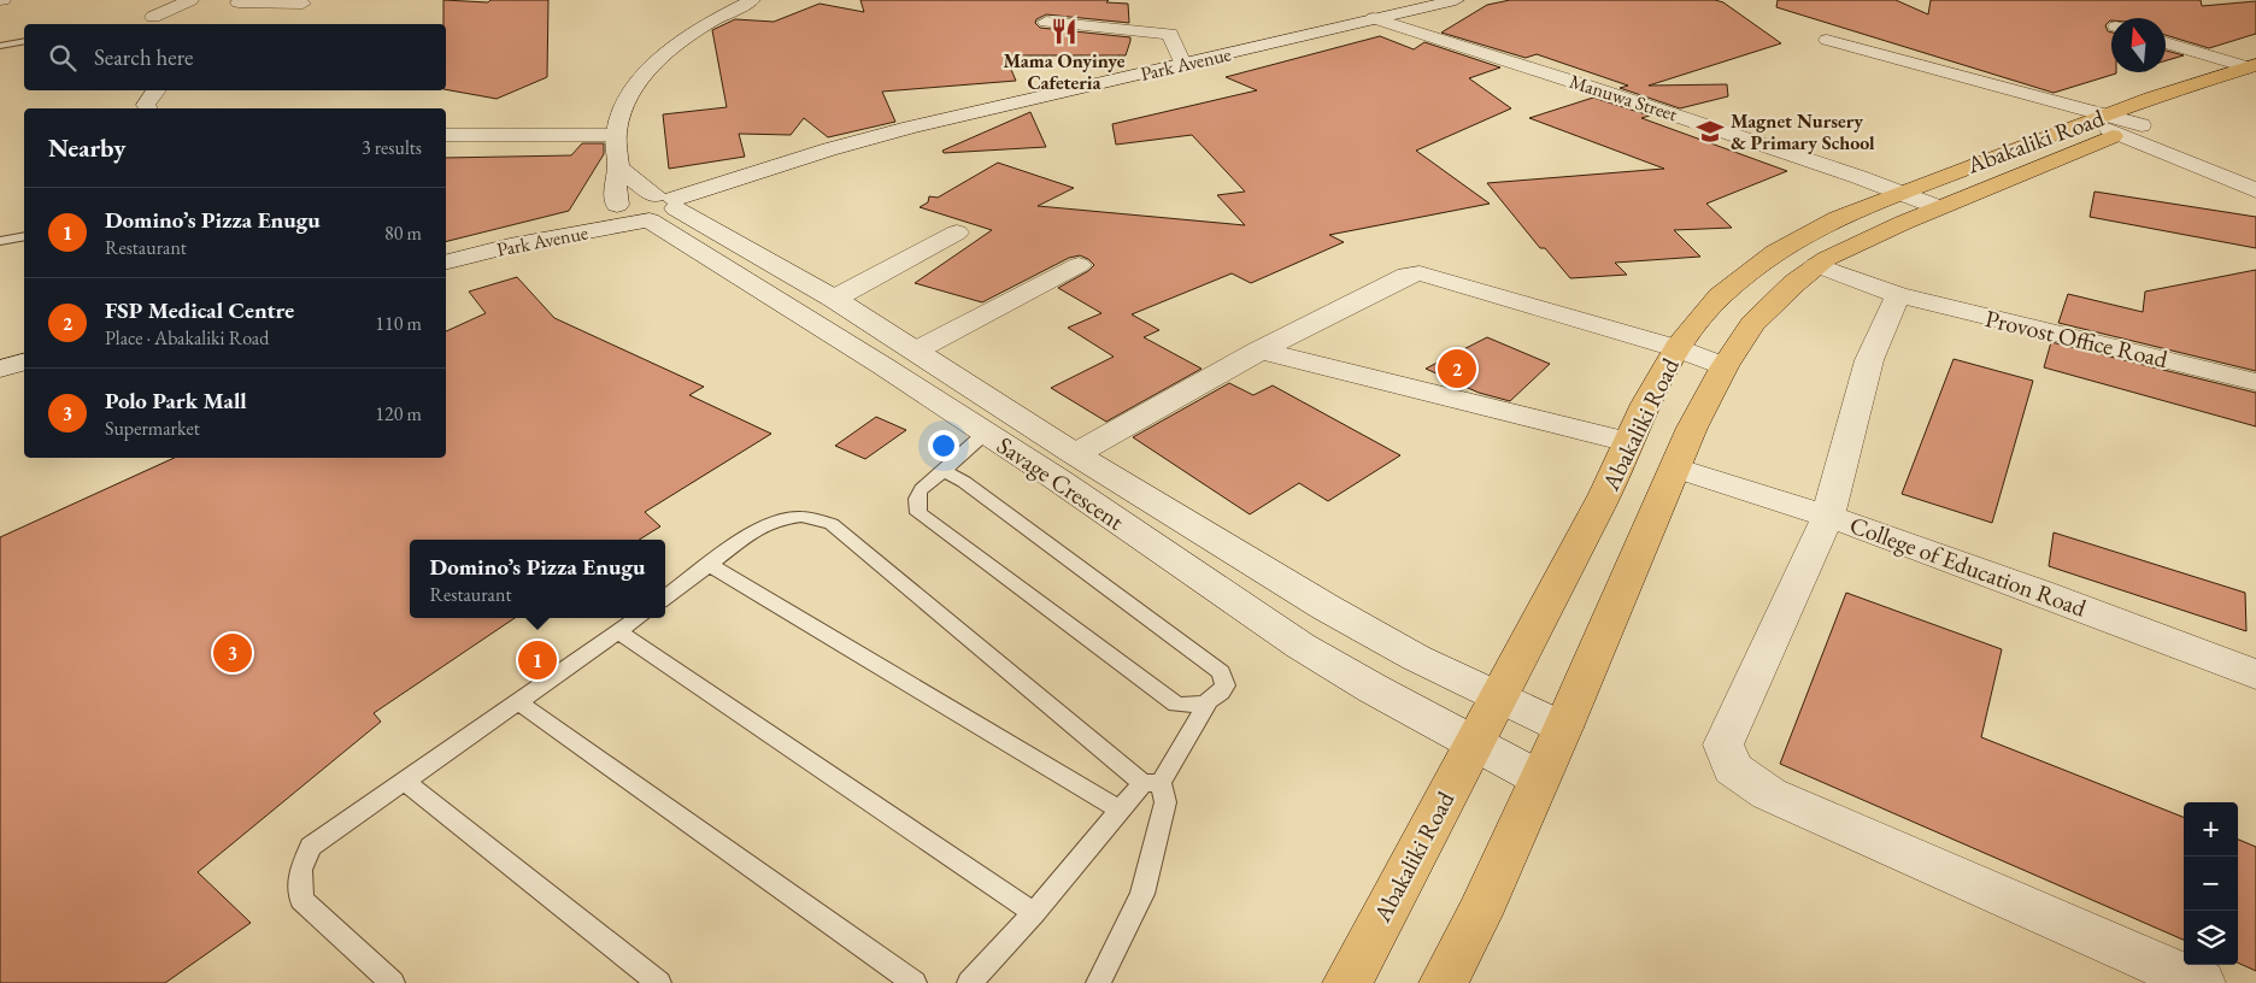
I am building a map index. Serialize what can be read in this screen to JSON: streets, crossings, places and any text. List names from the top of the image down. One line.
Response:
{"streets":{"main road":["Abakaliki Road"],"street":["Park Avenue","Manuwa Street","Provost Office Road","Savage Crescent","College of Education Road"]},"crossings":[["Park Avenue","Manuwa Street"],["Park Avenue","Savage Crescent"],["Manuwa Street","Abakaliki Road"],["Abakaliki Road","Provost Office Road"],["Abakaliki Road","Savage Crescent"],["Provost Office Road","College of Education Road"]],"places":{"restaurant":["Mama Onyinye Cafeteria"],"school or university":["Magnet Nursery & Primary School"]},"north":"top","page":{"search":"Search here","heading":["Nearby","3 results"],"list":[{"mark":"1","name":"Domino’s Pizza Enugu","note":"Restaurant","value":"80 m"},{"mark":"2","name":"FSP Medical Centre","note":"Place · Abakaliki Road","value":"110 m"},{"mark":"3","name":"Polo Park Mall","note":"Supermarket","value":"120 m"}],"pins":["2","3","1"],"popup":["Domino’s Pizza Enugu","Restaurant"],"map_buttons":["+","−"]}}
